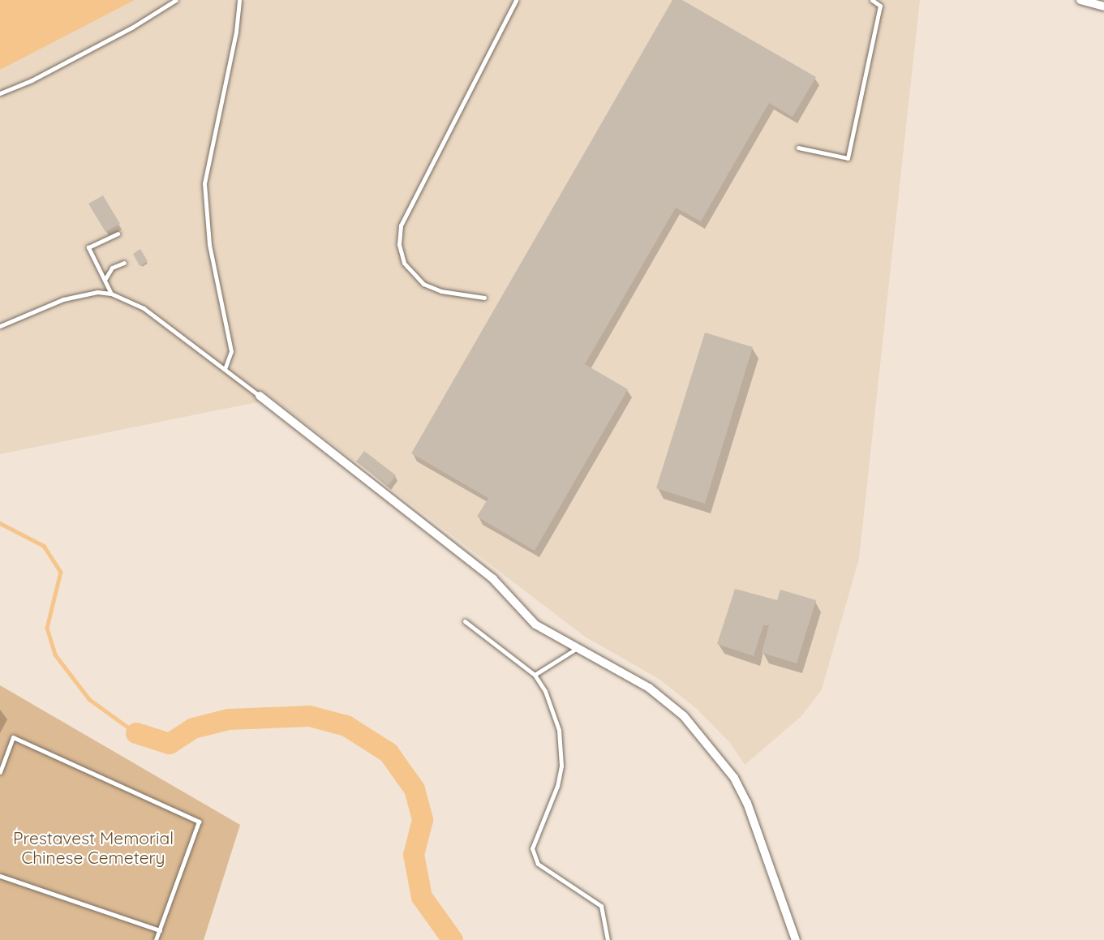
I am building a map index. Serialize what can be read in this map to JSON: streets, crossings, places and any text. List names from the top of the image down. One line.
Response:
{"parks":["Prestavest Memorial Chinese Cemetery"]}
